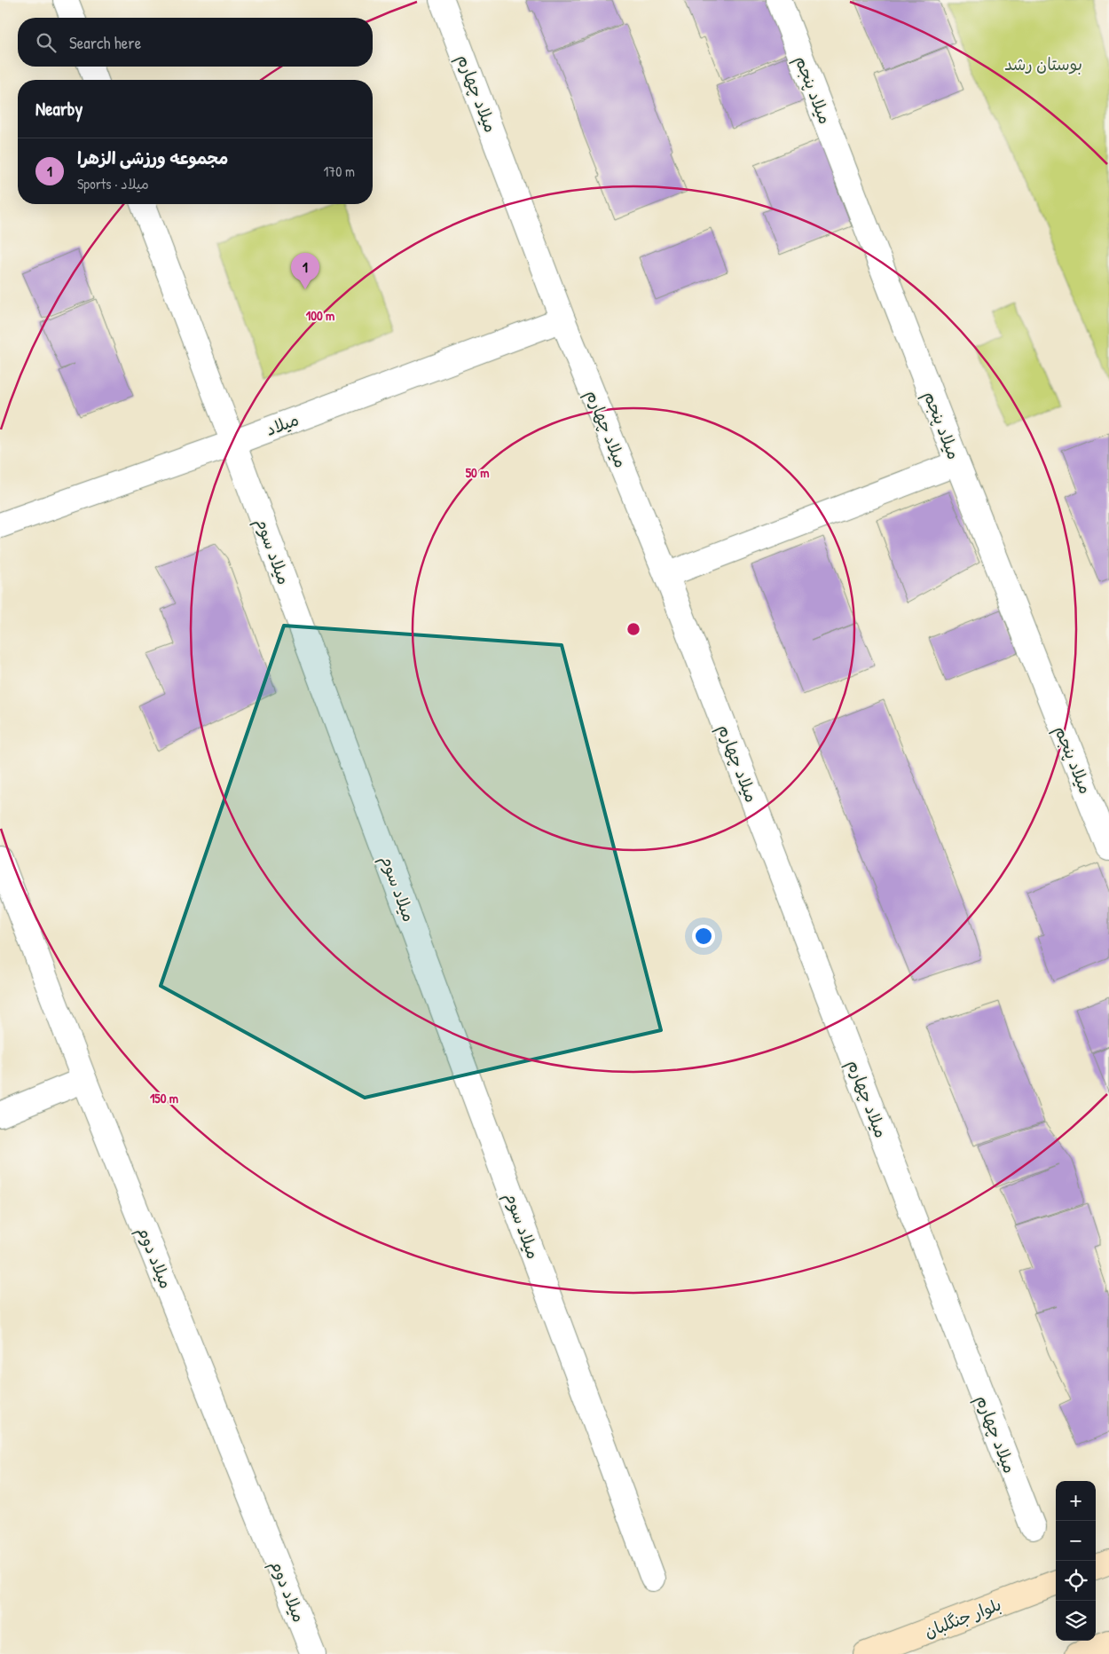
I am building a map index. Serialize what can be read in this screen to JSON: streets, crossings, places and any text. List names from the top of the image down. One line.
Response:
{"streets":{"main road":["بلوار جنگلبان"],"street":["میلاد پنجم","میلاد چهارم","میلاد","میلاد سوم","میلاد دوم"]},"crossings":[["میلاد چهارم","میلاد"],["میلاد","میلاد سوم"]],"parks":["بوستان رشد"],"page":{"search":"Search here","heading":"Nearby","list":[{"mark":"1","name":"مجموعه ورزشی الزهرا","note":"Sports · میلاد","value":"170 m"}],"pins":"1","map_buttons":["+","−"]},"rings":["100 m","50 m","150 m"]}
